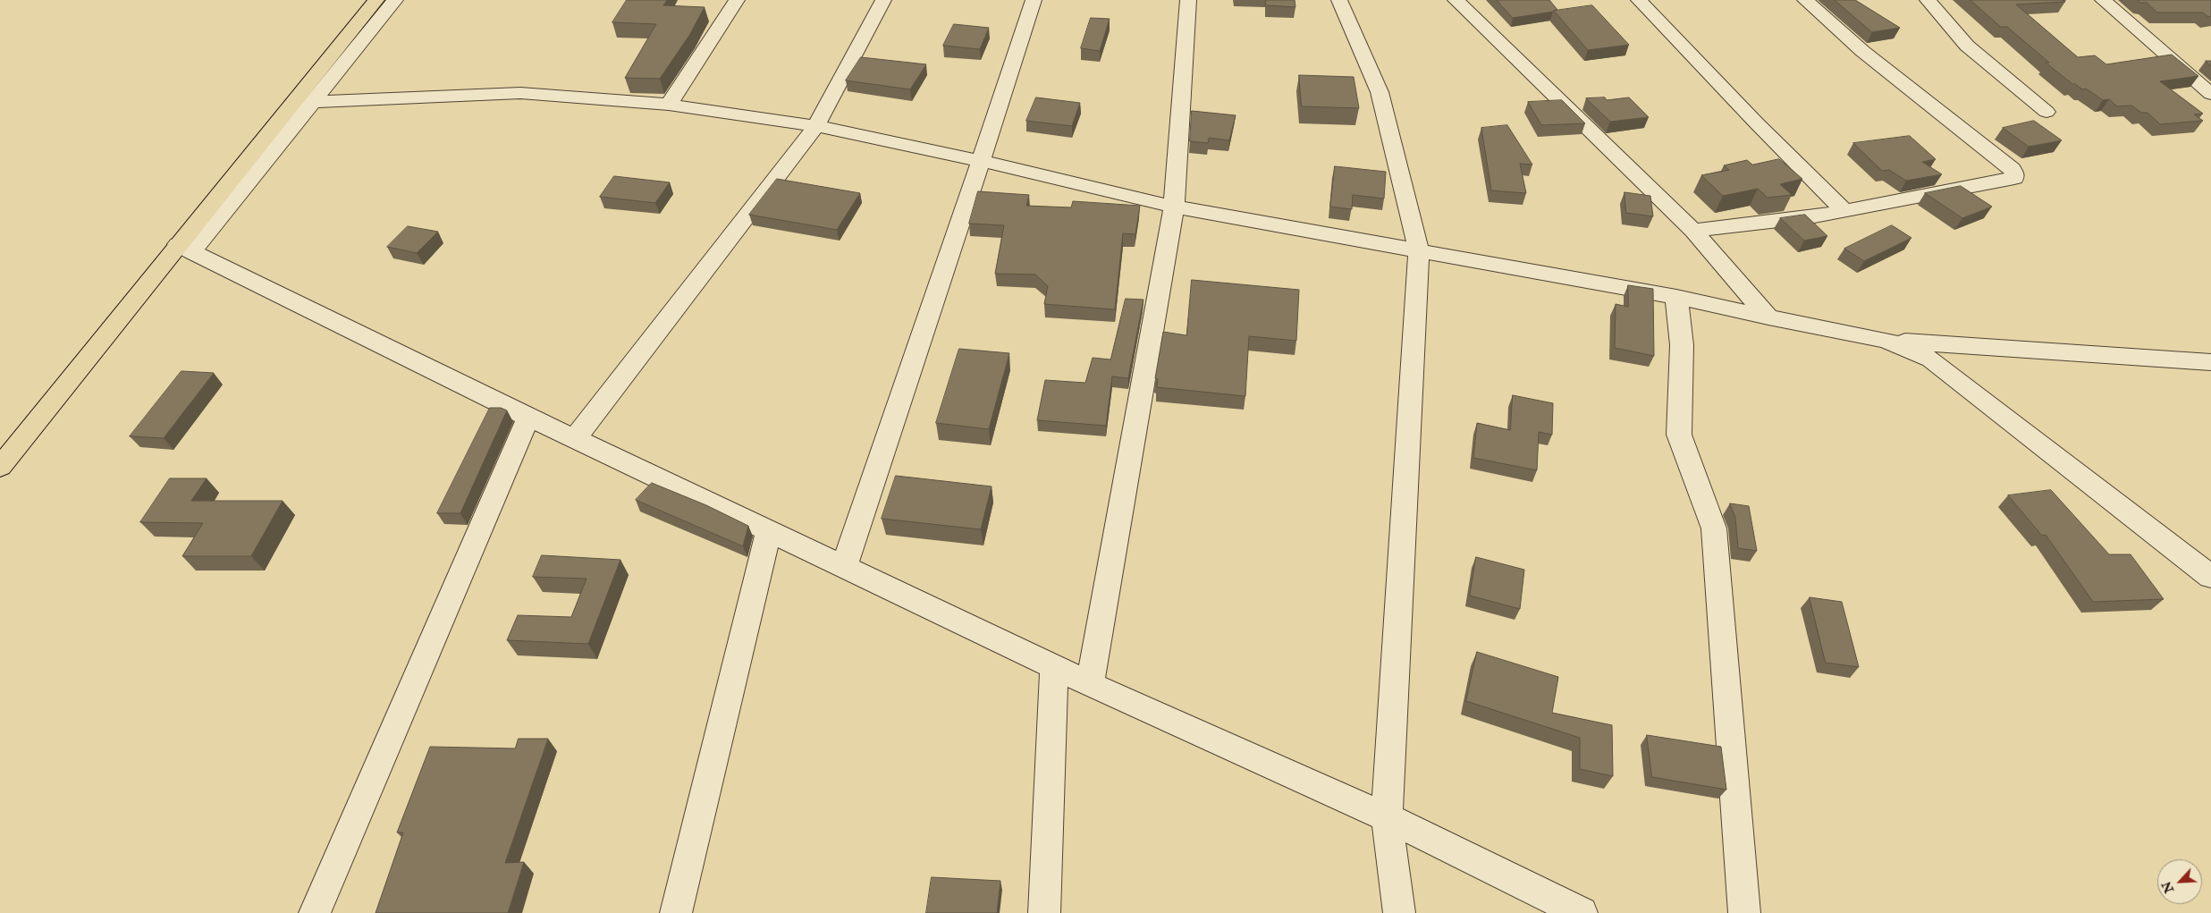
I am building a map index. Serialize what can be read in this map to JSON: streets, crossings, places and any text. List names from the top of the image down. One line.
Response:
{"north":"bottom left"}
